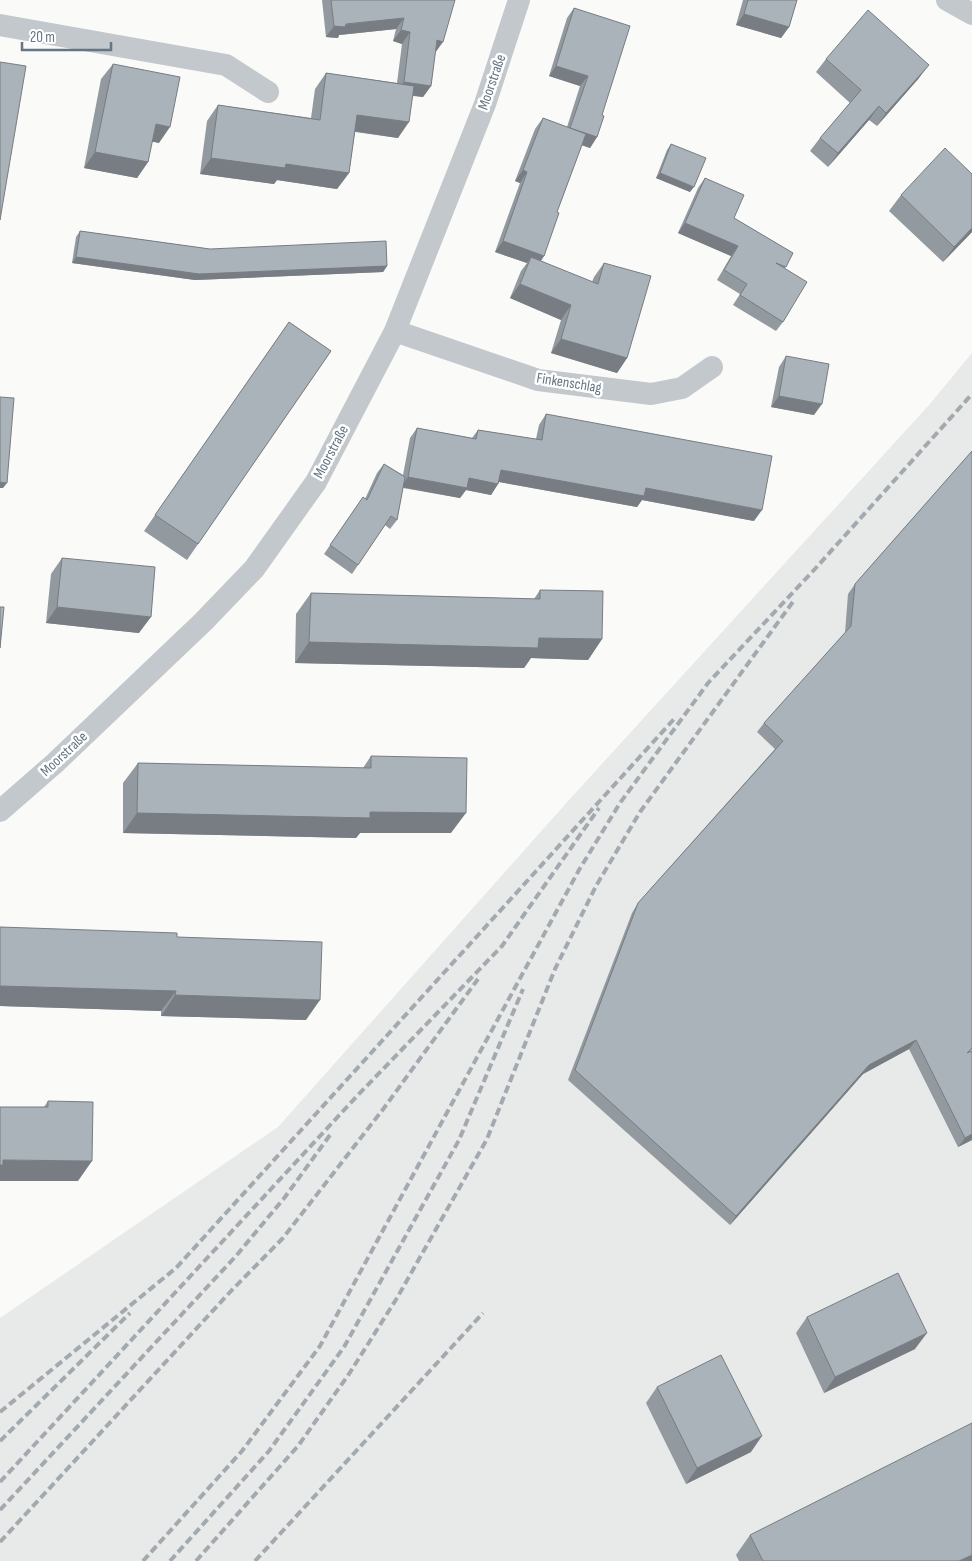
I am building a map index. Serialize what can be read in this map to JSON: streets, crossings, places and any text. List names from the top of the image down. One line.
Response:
{"streets":{"street":["Moorstraße","Finkenschlag"]},"crossings":[["Moorstraße","Finkenschlag"]],"scale_bar":"20 m"}
